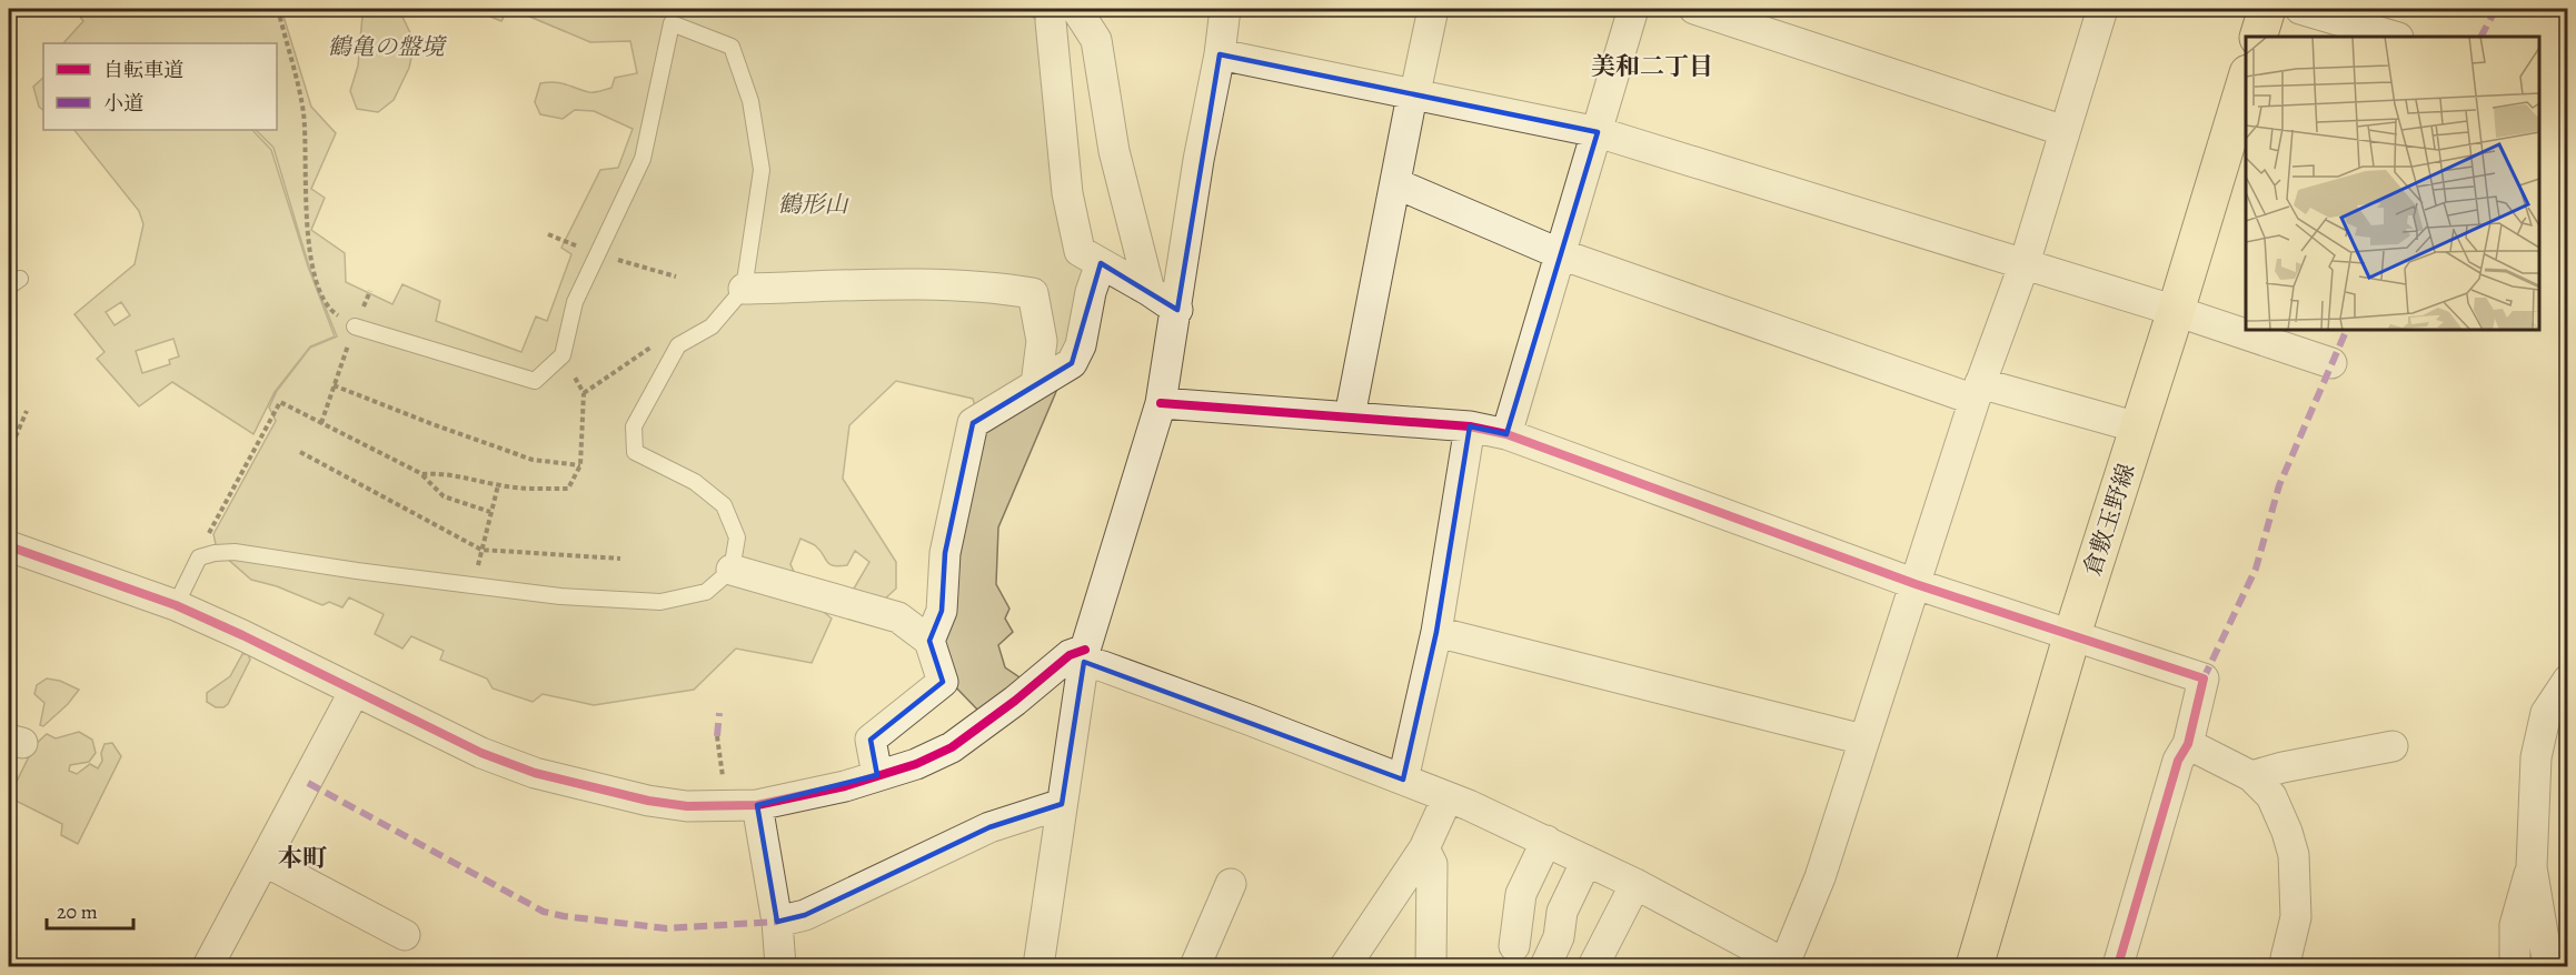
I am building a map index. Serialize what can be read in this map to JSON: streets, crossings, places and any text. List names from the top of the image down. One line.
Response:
{"streets":{"main road":["倉敷玉野線"]},"districts":["美和二丁目","本町"],"parks":["鶴亀の盤境","鶴形山"],"legend":["自転車道","小道"],"scale_bar":"20 m"}
